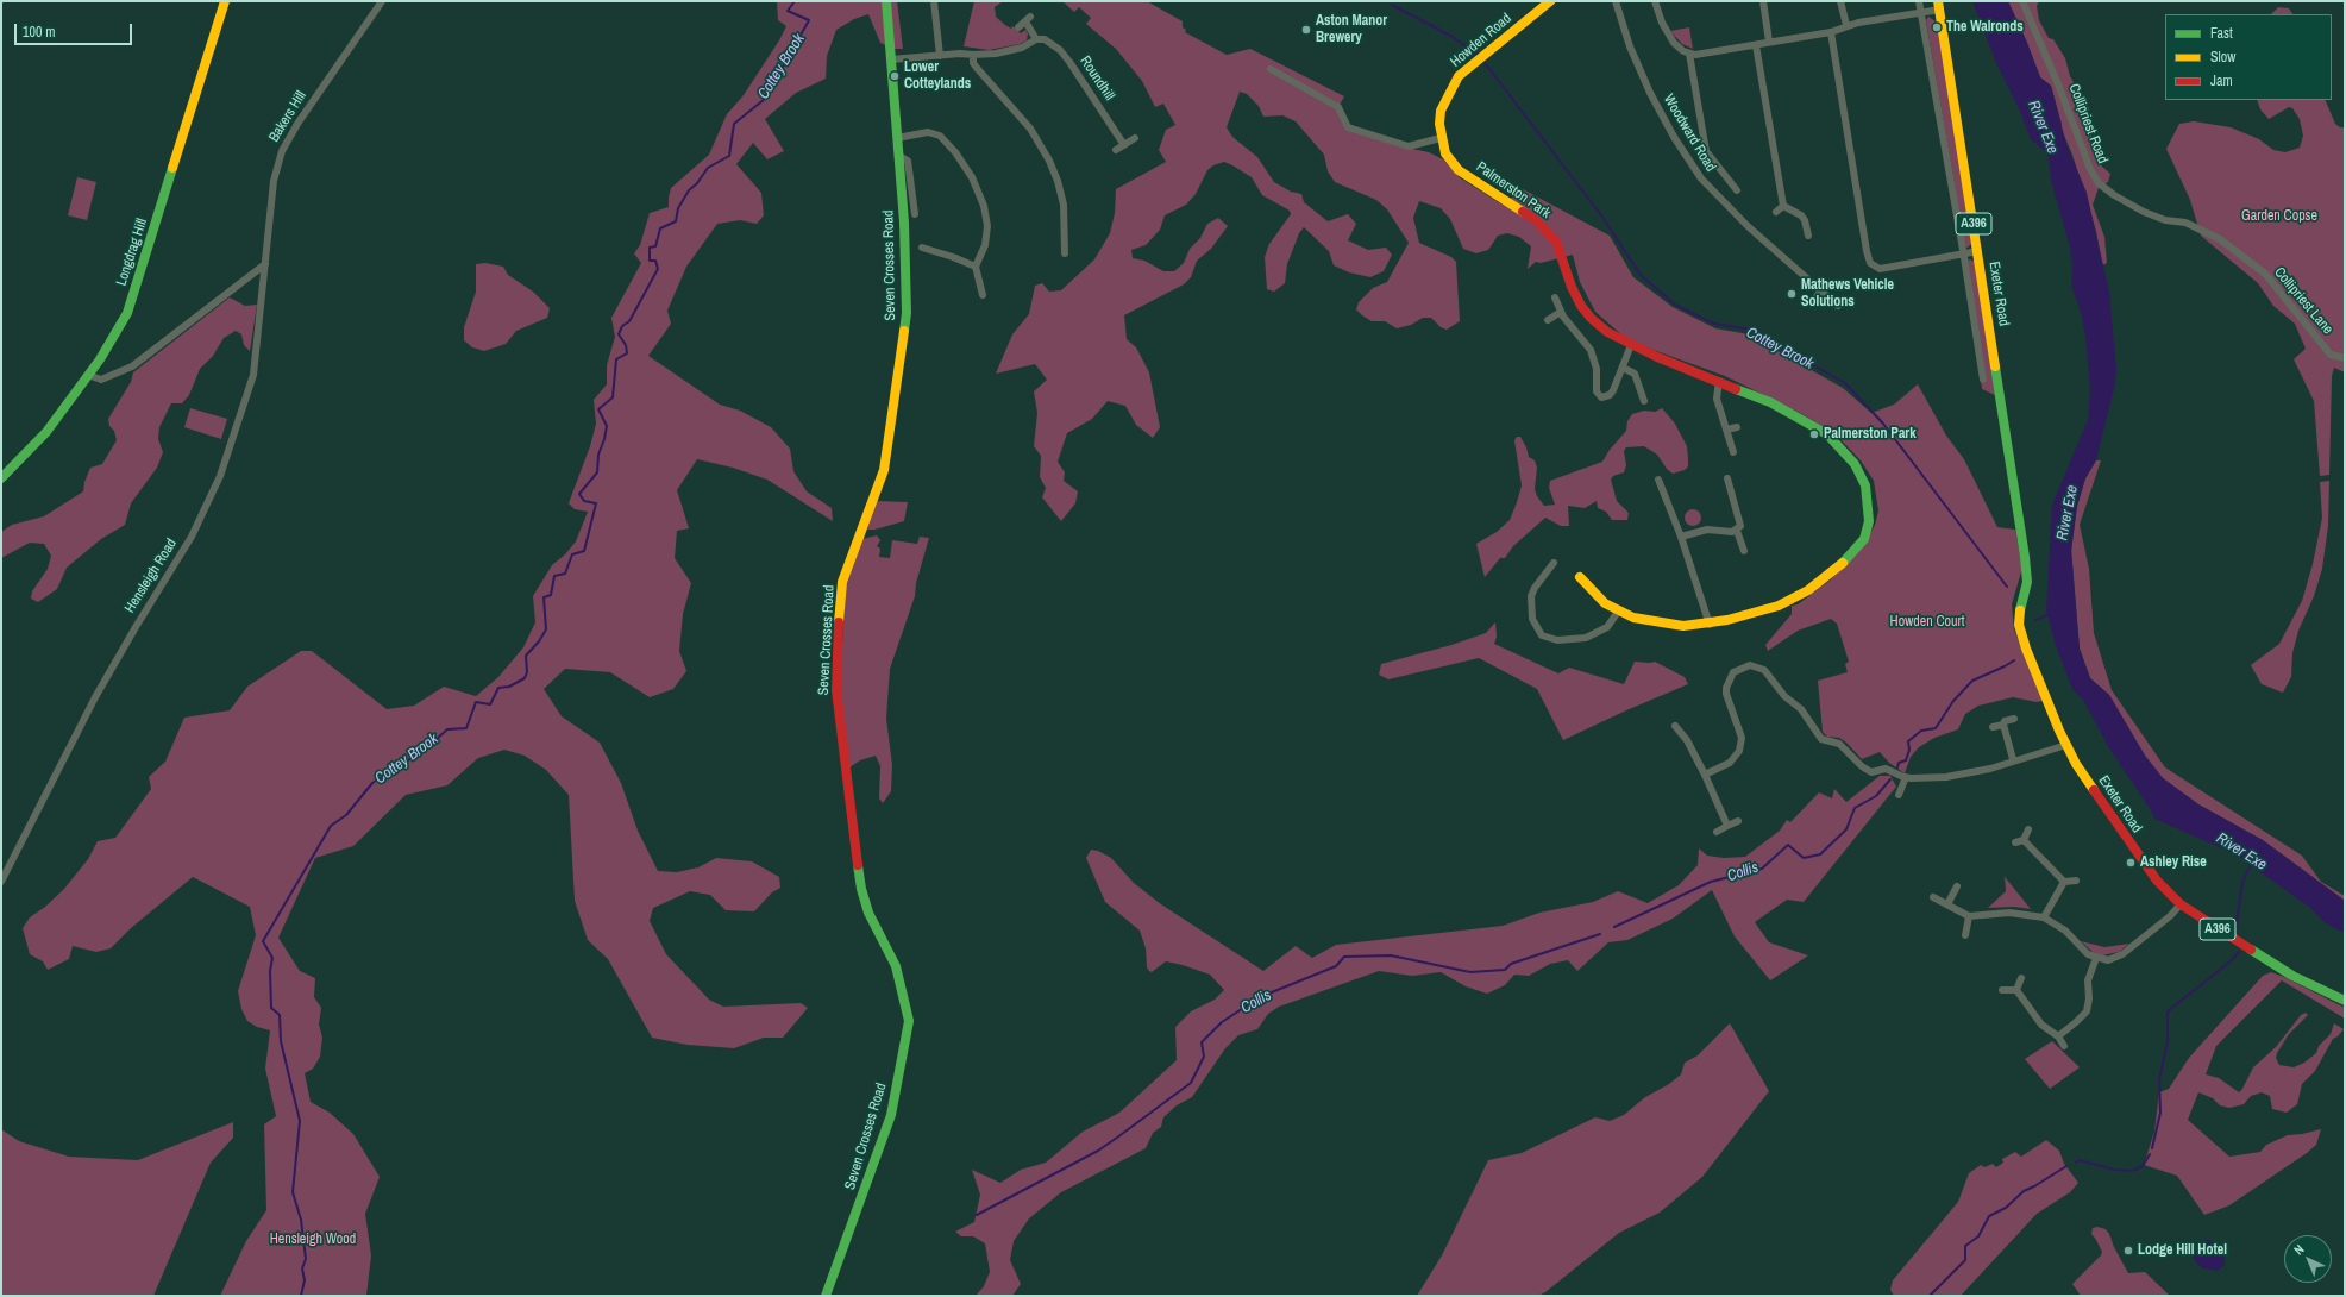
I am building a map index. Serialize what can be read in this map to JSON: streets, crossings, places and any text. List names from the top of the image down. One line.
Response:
{"streets":{"street":["Howden Road","Roundhill","Bakers Hill","Collipriest Road","Woodward Road","Palmerston Park","A396","Longdrag Hill","Seven Crosses Road","Exeter Road","Collipriest Lane","Hensleigh Road"]},"crossings":[["Howden Road","Palmerston Park"],["Bakers Hill","Hensleigh Road"],["Collipriest Road","Collipriest Lane"]],"water":["Cottey Brook","River Exe","Collis"],"parks":["Garden Copse","Howden Court","Hensleigh Wood"],"places":["The Walronds","Aston Manor Brewery","Lower Cotteylands","Mathews Vehicle Solutions","Palmerston Park","Ashley Rise","Lodge Hill Hotel"],"legend":["Fast","Slow","Jam"],"scale_bar":"100 m","north":"top left"}
